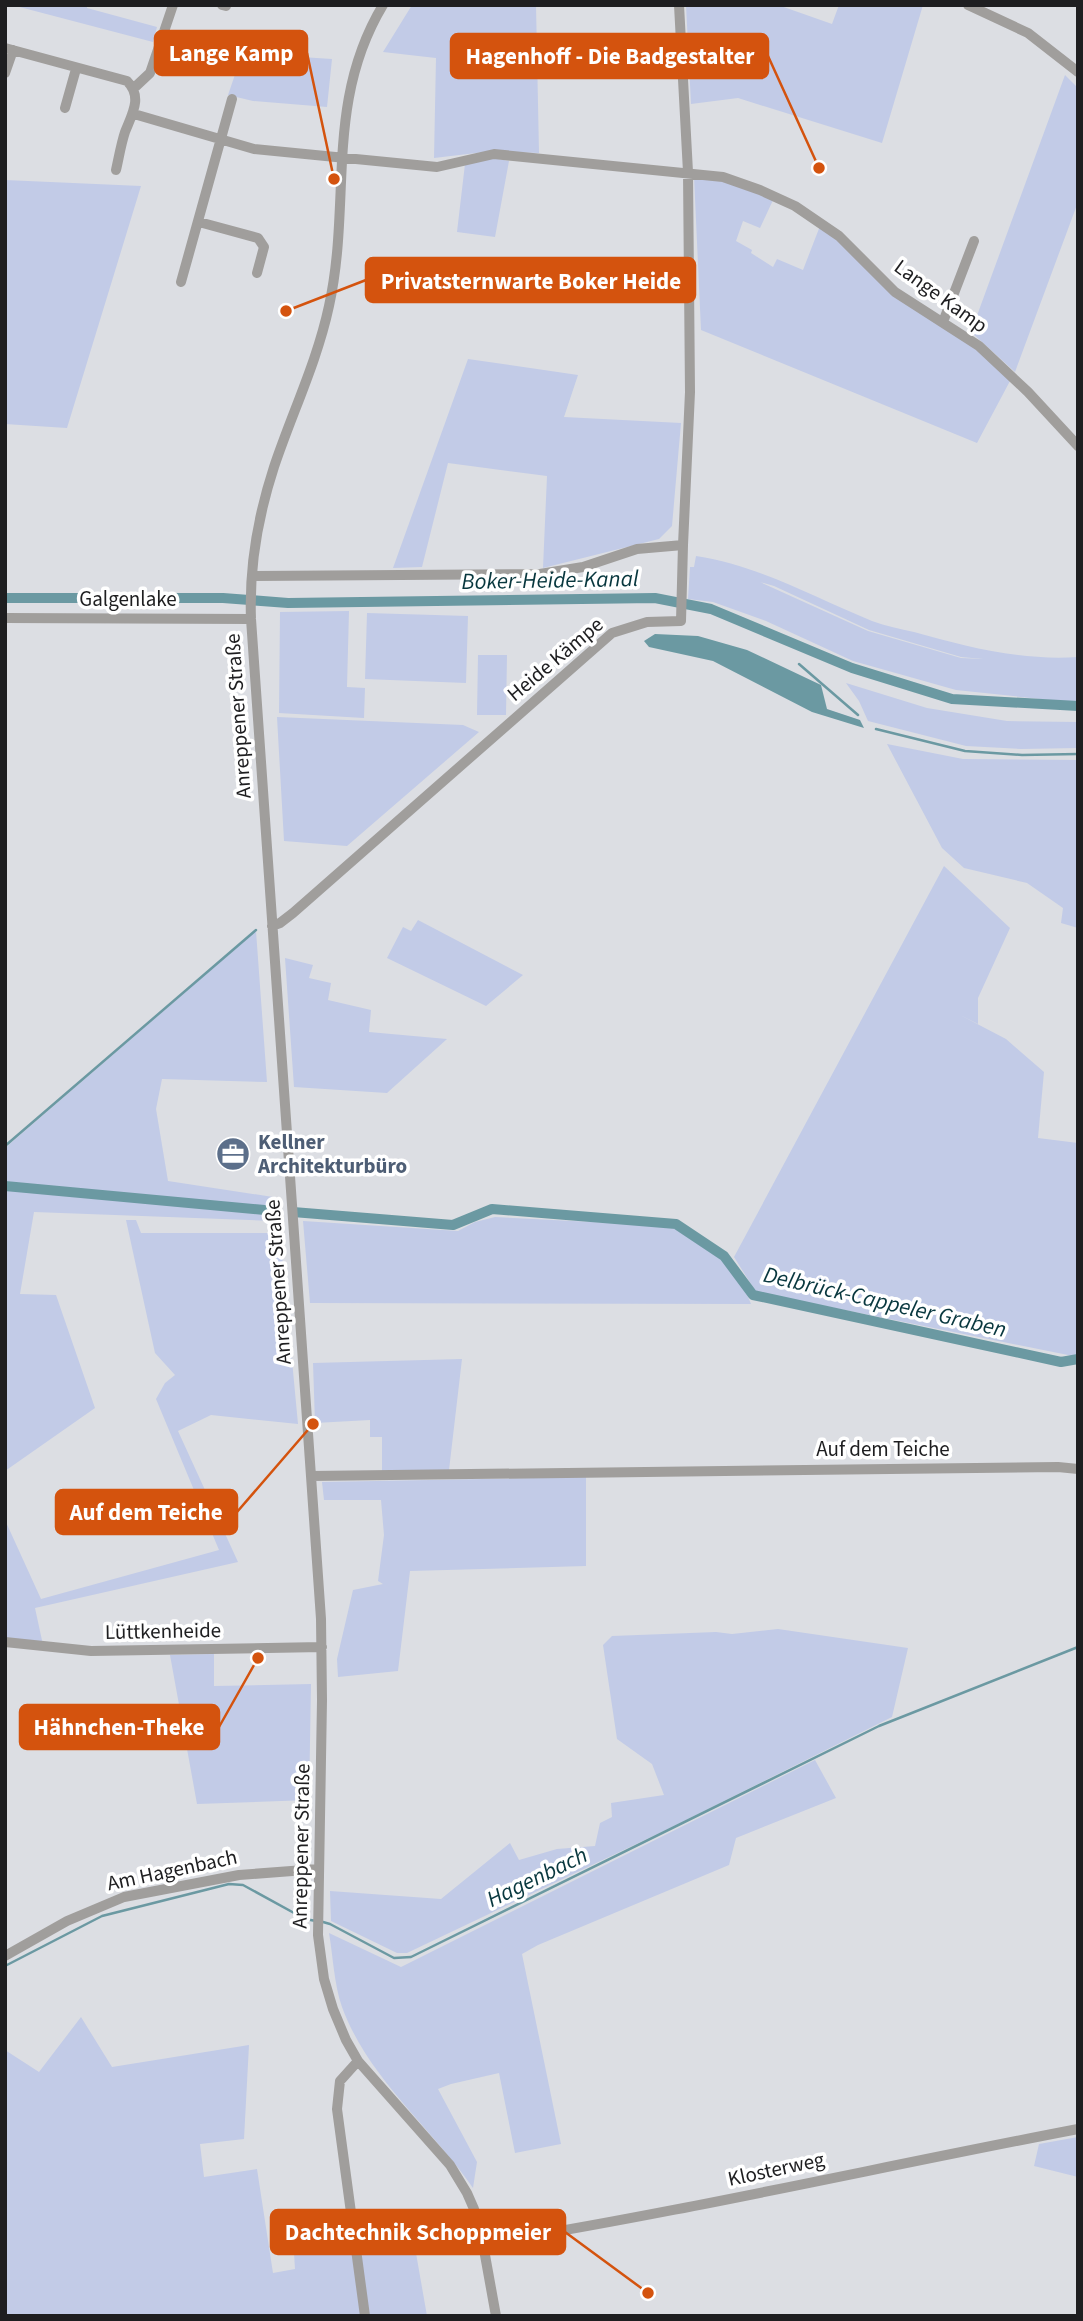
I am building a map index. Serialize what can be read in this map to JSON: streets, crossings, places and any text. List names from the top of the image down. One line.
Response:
{"streets":{"street":["Lange Kamp","Galgenlake","Heide Kämpe","Anreppener Straße","Auf dem Teiche","Lüttkenheide","Am Hagenbach","Klosterweg"]},"crossings":[["Lange Kamp","Anreppener Straße"],["Galgenlake","Anreppener Straße"],["Heide Kämpe","Anreppener Straße"],["Anreppener Straße","Auf dem Teiche"],["Anreppener Straße","Lüttkenheide"],["Anreppener Straße","Am Hagenbach"],["Anreppener Straße","Klosterweg"]],"water":["Boker-Heide-Kanal","Delbrück-Cappeler Graben","Hagenbach"],"places":{"other":["Hagenhoff - Die Badgestalter","Lange Kamp","Privatsternwarte Boker Heide","Auf dem Teiche","Hähnchen-Theke","Dachtechnik Schoppmeier"],"office":["Kellner Architekturbüro"]}}
